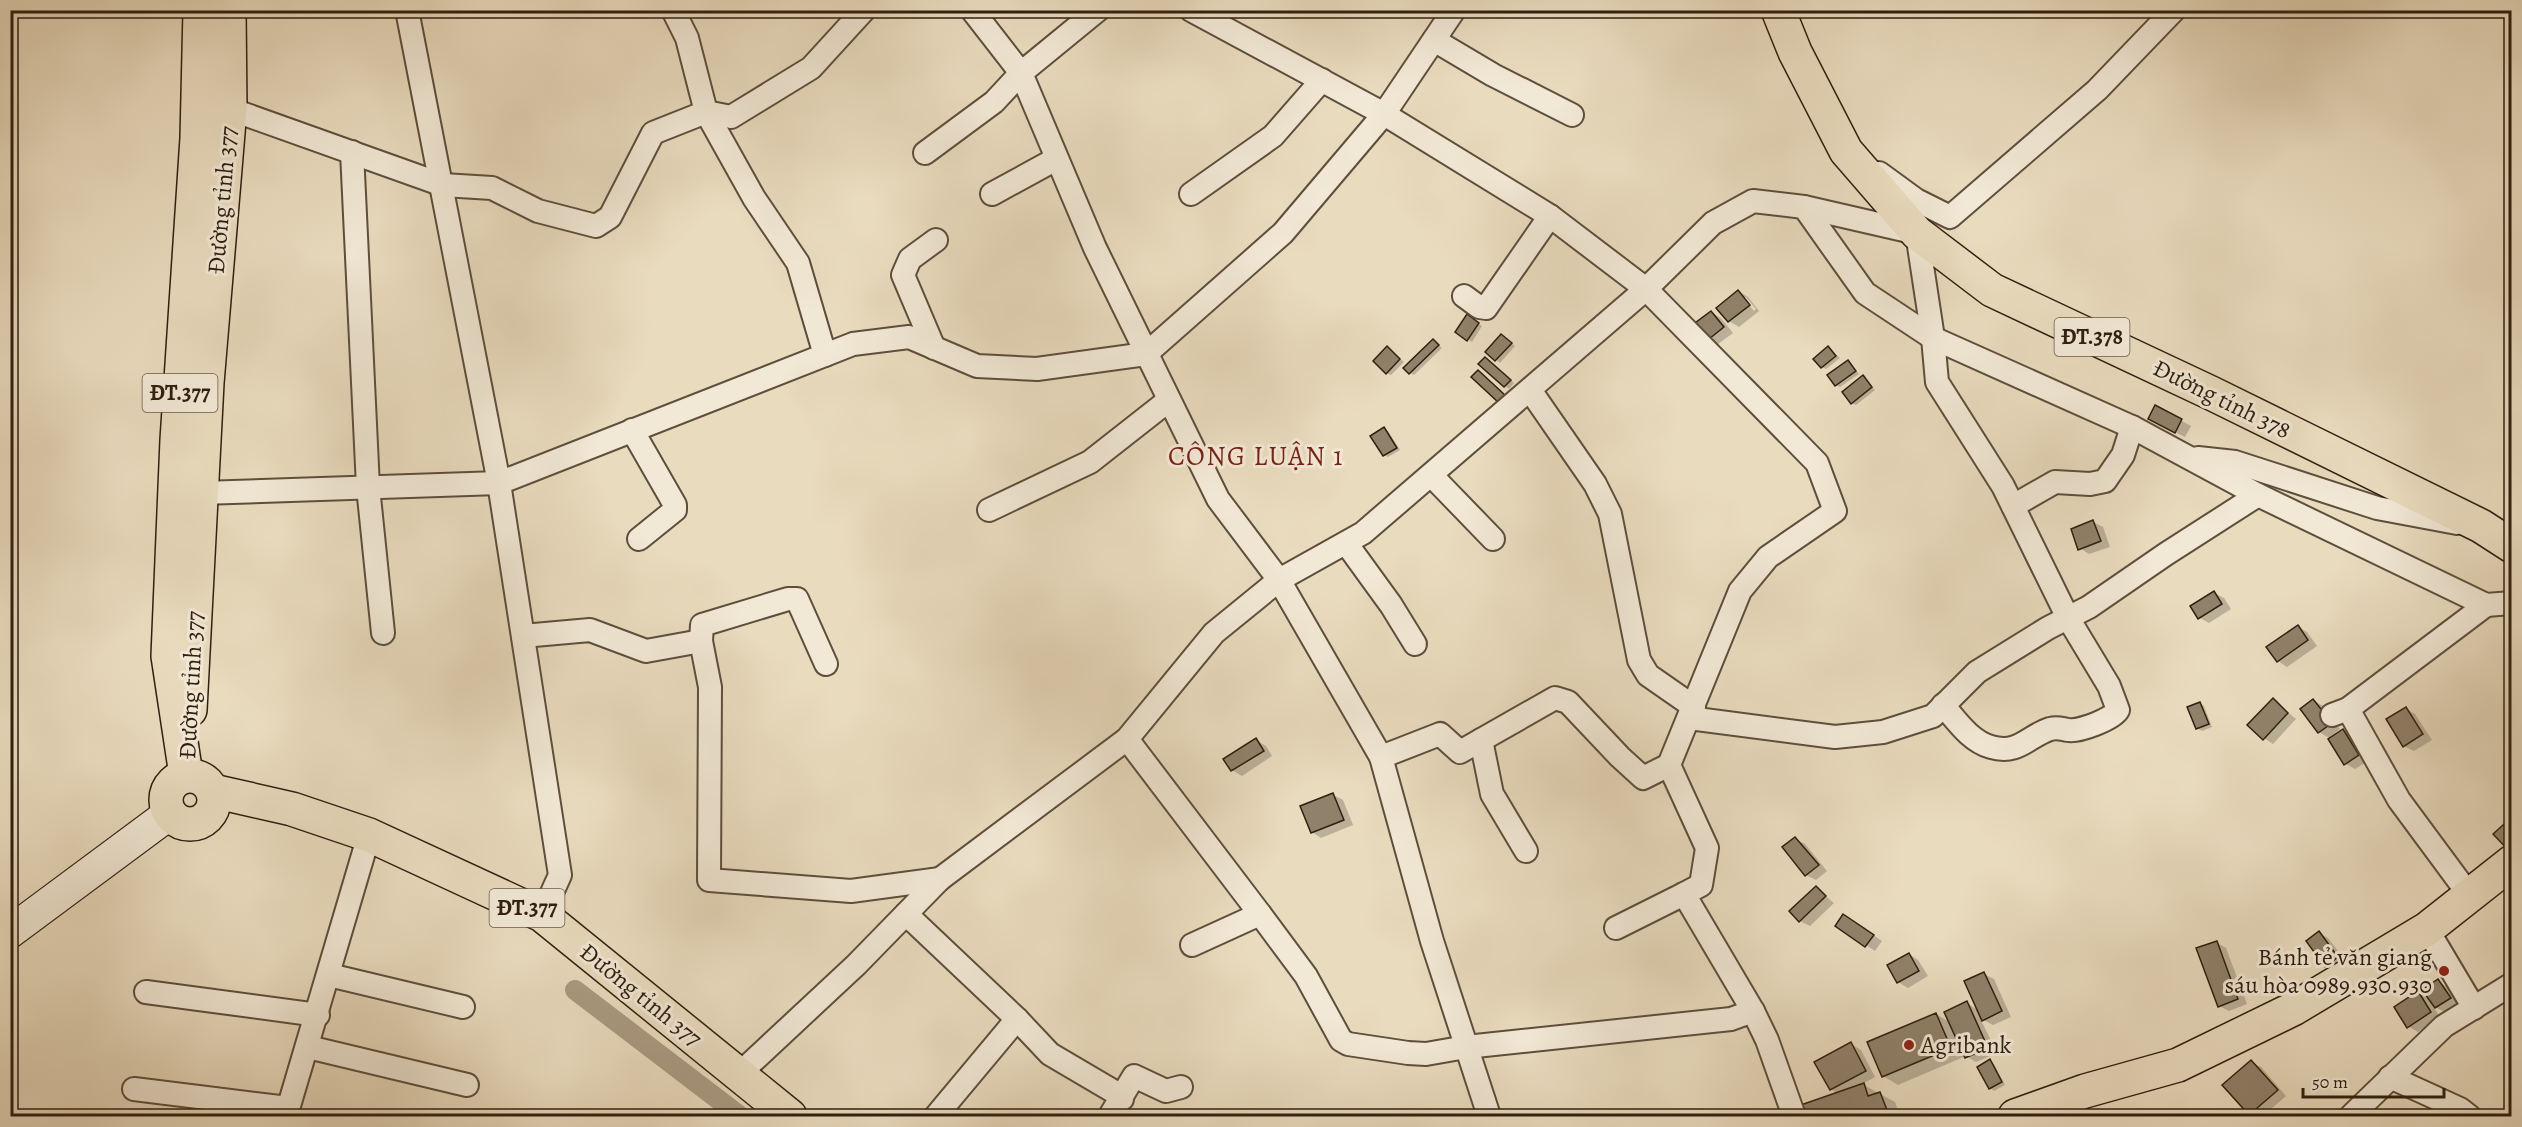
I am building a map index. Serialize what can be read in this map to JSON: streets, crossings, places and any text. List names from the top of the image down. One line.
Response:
{"streets":{"main road":["Đường tỉnh 377","ĐT.378","ĐT.377","Đường tỉnh 378"]},"districts":["CÔNG LUẬN 1"],"places":["Bánh tẻ văn giang sáu hòa 0989.930.930","Agribank"],"scale_bar":"50 m"}
